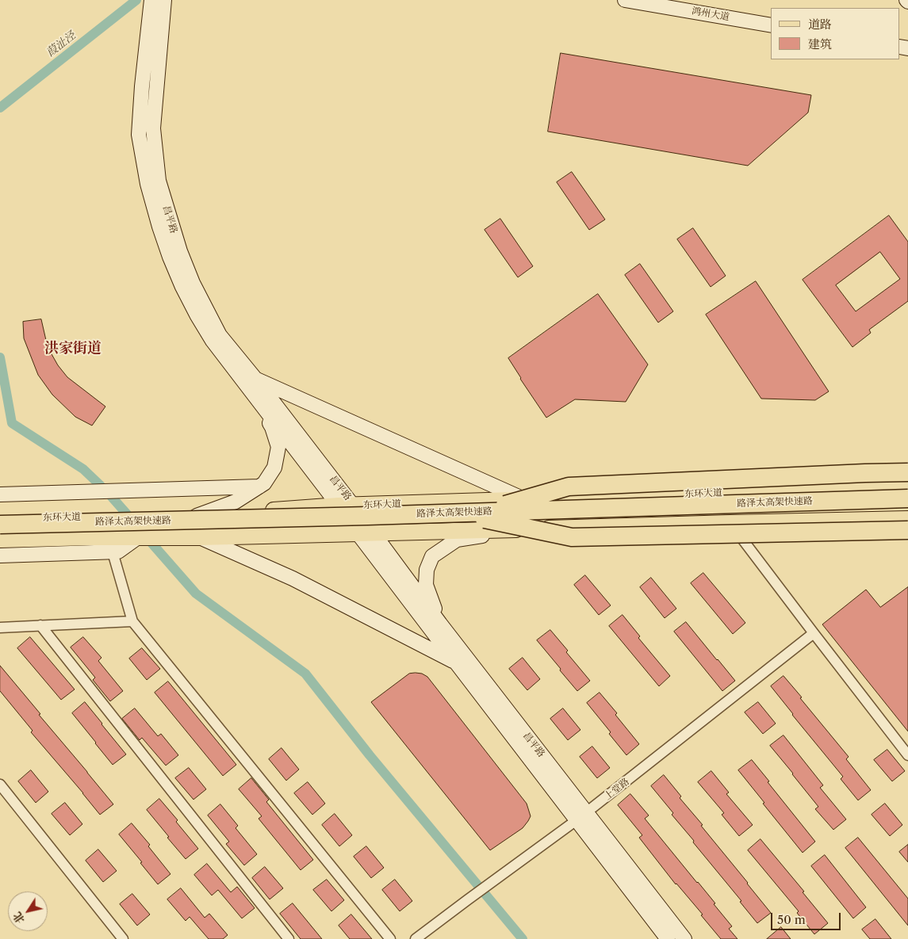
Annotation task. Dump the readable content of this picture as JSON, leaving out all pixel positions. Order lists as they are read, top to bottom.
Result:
{
  "streets": {
    "highway": ["路泽太高架快速路"],
    "main road": ["鸿州大道", "昌平路", "东环大道"],
    "street": ["上堂路"]
  },
  "crossings": [
    ["昌平路", "东环大道"],
    ["昌平路", "上堂路"]
  ],
  "districts": ["洪家街道"],
  "water": ["葭沚泾"],
  "legend": ["道路", "建筑"],
  "scale_bar": "50 m",
  "north": "bottom left"
}
